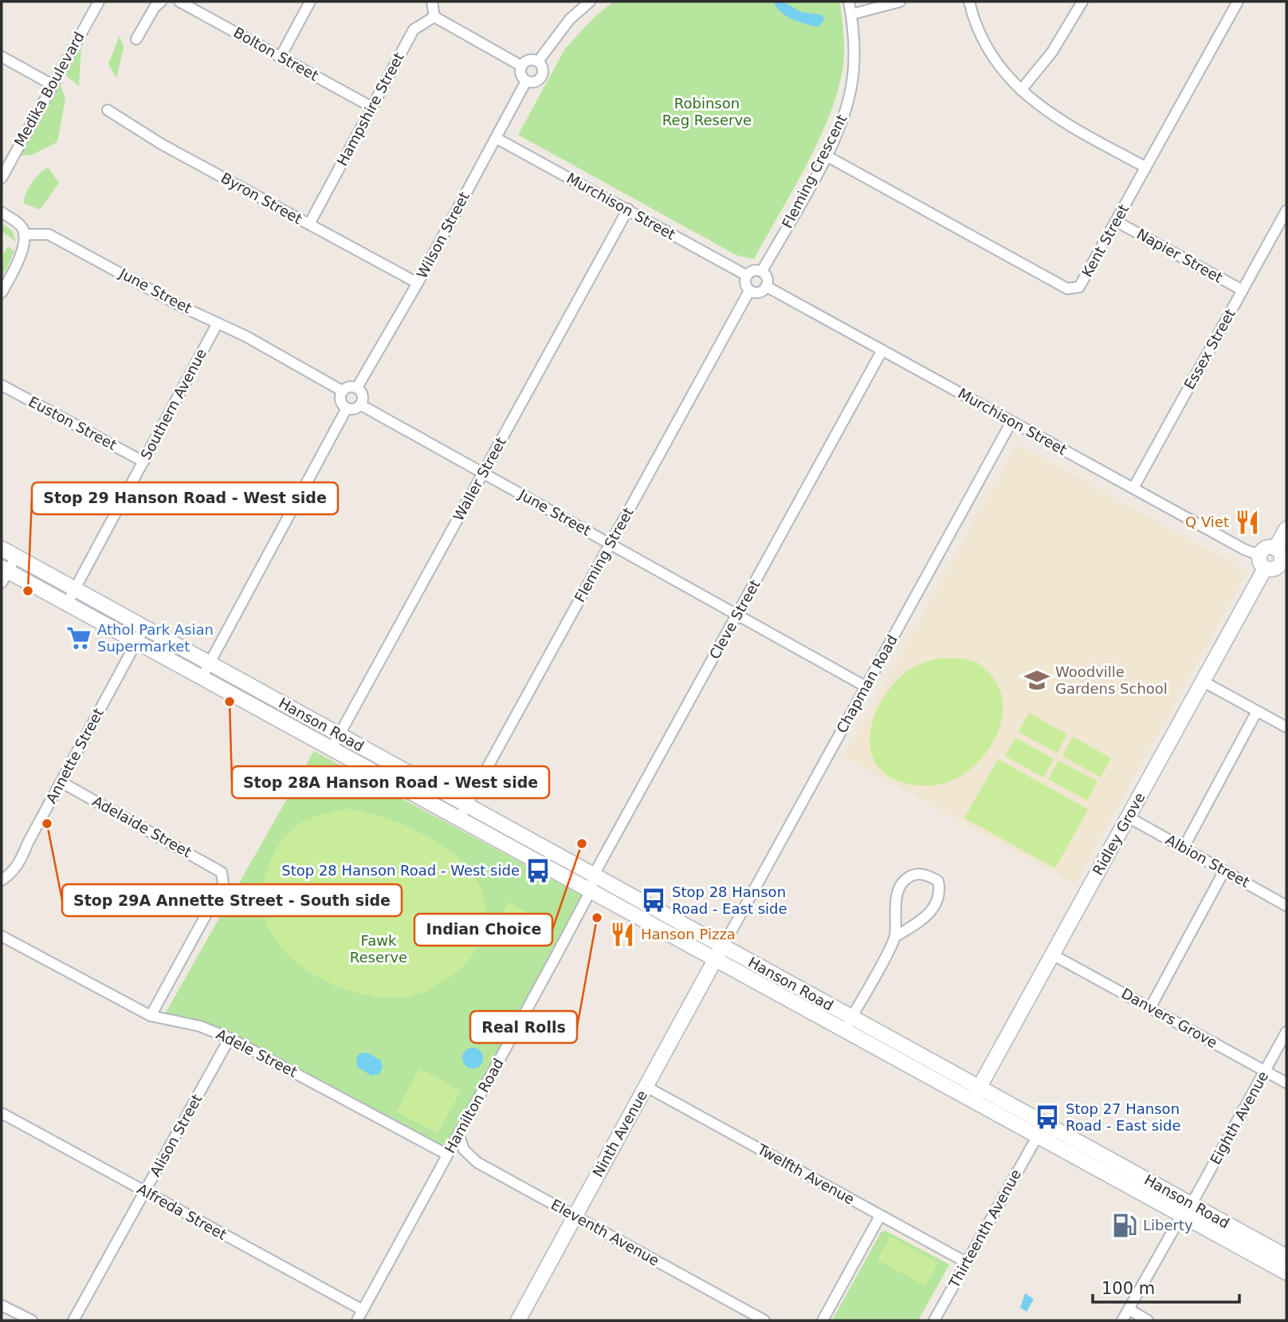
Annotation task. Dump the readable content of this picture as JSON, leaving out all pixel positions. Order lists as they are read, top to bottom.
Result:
{
  "streets": {
    "main road": ["Hanson Road", "Ridley Grove", "Ninth Avenue"],
    "street": [
      "Bolton Street",
      "Medika Boulevard",
      "Hampshire Street",
      "Fleming Crescent",
      "Byron Street",
      "Murchison Street",
      "Wilson Street",
      "Kent Street",
      "Napier Street",
      "June Street",
      "Essex Street",
      "Southern Avenue",
      "Euston Street",
      "Waller Street",
      "Fleming Street",
      "Cleve Street",
      "Chapman Road",
      "Annette Street",
      "Adelaide Street",
      "Albion Street",
      "Danvers Grove",
      "Adele Street",
      "Hamilton Road",
      "Eighth Avenue",
      "Alison Street",
      "Twelfth Avenue",
      "Alfreda Street",
      "Thirteenth Avenue",
      "Eleventh Avenue"
    ]
  },
  "crossings": [
    ["Bolton Street", "Hampshire Street"],
    ["Hampshire Street", "Byron Street"],
    ["Fleming Crescent", "Murchison Street"],
    ["Fleming Crescent", "Kent Street"],
    ["Fleming Crescent", "Fleming Street"],
    ["Byron Street", "Wilson Street"],
    ["Murchison Street", "Wilson Street"],
    ["Murchison Street", "Essex Street"],
    ["Murchison Street", "Waller Street"],
    ["Murchison Street", "Fleming Street"],
    ["Murchison Street", "Cleve Street"],
    ["Murchison Street", "Chapman Road"],
    ["Murchison Street", "Ridley Grove"],
    ["Wilson Street", "June Street"],
    ["Kent Street", "Napier Street"],
    ["Napier Street", "Essex Street"],
    ["June Street", "Southern Avenue"],
    ["June Street", "Waller Street"],
    ["June Street", "Fleming Street"],
    ["June Street", "Cleve Street"],
    ["June Street", "Chapman Road"],
    ["Southern Avenue", "Euston Street"],
    ["Southern Avenue", "Hanson Road"],
    ["Waller Street", "Hanson Road"],
    ["Fleming Street", "Hanson Road"],
    ["Cleve Street", "Hanson Road"],
    ["Cleve Street", "Hamilton Road"],
    ["Chapman Road", "Hanson Road"],
    ["Chapman Road", "Ninth Avenue"],
    ["Hanson Road", "Annette Street"],
    ["Hanson Road", "Ridley Grove"],
    ["Hanson Road", "Hamilton Road"],
    ["Hanson Road", "Eighth Avenue"],
    ["Hanson Road", "Ninth Avenue"],
    ["Hanson Road", "Thirteenth Avenue"],
    ["Annette Street", "Adelaide Street"],
    ["Adelaide Street", "Adele Street"],
    ["Ridley Grove", "Albion Street"],
    ["Ridley Grove", "Danvers Grove"],
    ["Danvers Grove", "Eighth Avenue"],
    ["Adele Street", "Hamilton Road"],
    ["Adele Street", "Alison Street"],
    ["Hamilton Road", "Alfreda Street"],
    ["Hamilton Road", "Eleventh Avenue"],
    ["Ninth Avenue", "Twelfth Avenue"],
    ["Ninth Avenue", "Eleventh Avenue"],
    ["Alison Street", "Alfreda Street"],
    ["Twelfth Avenue", "Thirteenth Avenue"]
  ],
  "parks": ["Robinson Reg Reserve", "Fawk Reserve"],
  "places": {
    "restaurant": ["Q Viet", "Hanson Pizza"],
    "other": [
      "Stop 29 Hanson Road - West side",
      "Stop 28A Hanson Road - West side",
      "Stop 29A Annette Street - South side",
      "Indian Choice",
      "Real Rolls"
    ],
    "supermarket": ["Athol Park Asian Supermarket"],
    "school or university": ["Woodville Gardens School"],
    "bus stop": ["Stop 28 Hanson Road - West side", "Stop 28 Hanson Road - East side", "Stop 27 Hanson Road - East side"],
    "fuel station": ["Liberty"]
  },
  "scale_bar": "100 m"
}
